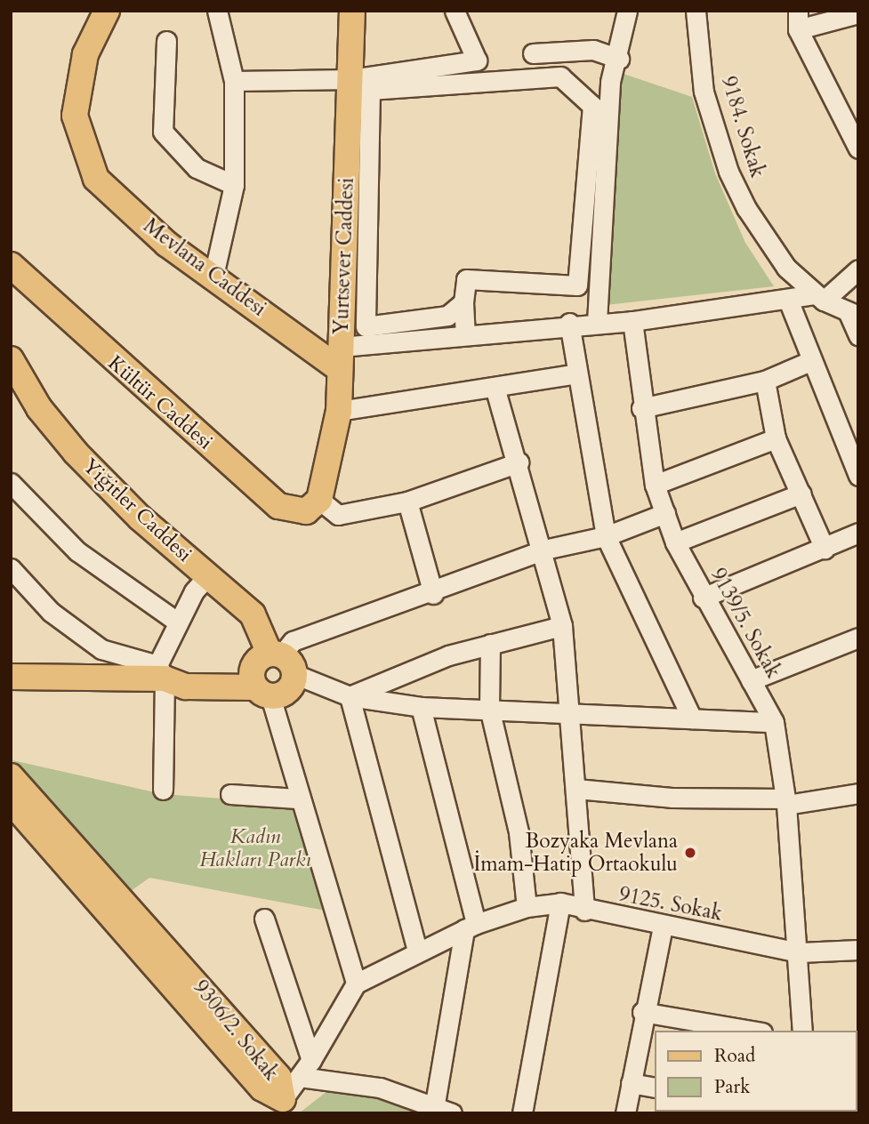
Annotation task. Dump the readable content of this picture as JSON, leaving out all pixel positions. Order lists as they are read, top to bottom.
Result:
{
  "streets": {
    "main road": [
      "Yurtsever Caddesi",
      "Mevlana Caddesi",
      "Kültür Caddesi",
      "Yiğitler Caddesi",
      "9306/2. Sokak"
    ],
    "street": ["9184. Sokak", "9139/5. Sokak", "9125. Sokak"]
  },
  "crossings": [
    ["Yurtsever Caddesi", "Mevlana Caddesi"],
    ["Yurtsever Caddesi", "Kültür Caddesi"],
    ["9139/5. Sokak", "9125. Sokak"]
  ],
  "parks": ["Kadın Hakları Parkı"],
  "places": ["Bozyaka Mevlana İmam-Hatip Ortaokulu"],
  "legend": ["Road", "Park"]
}
